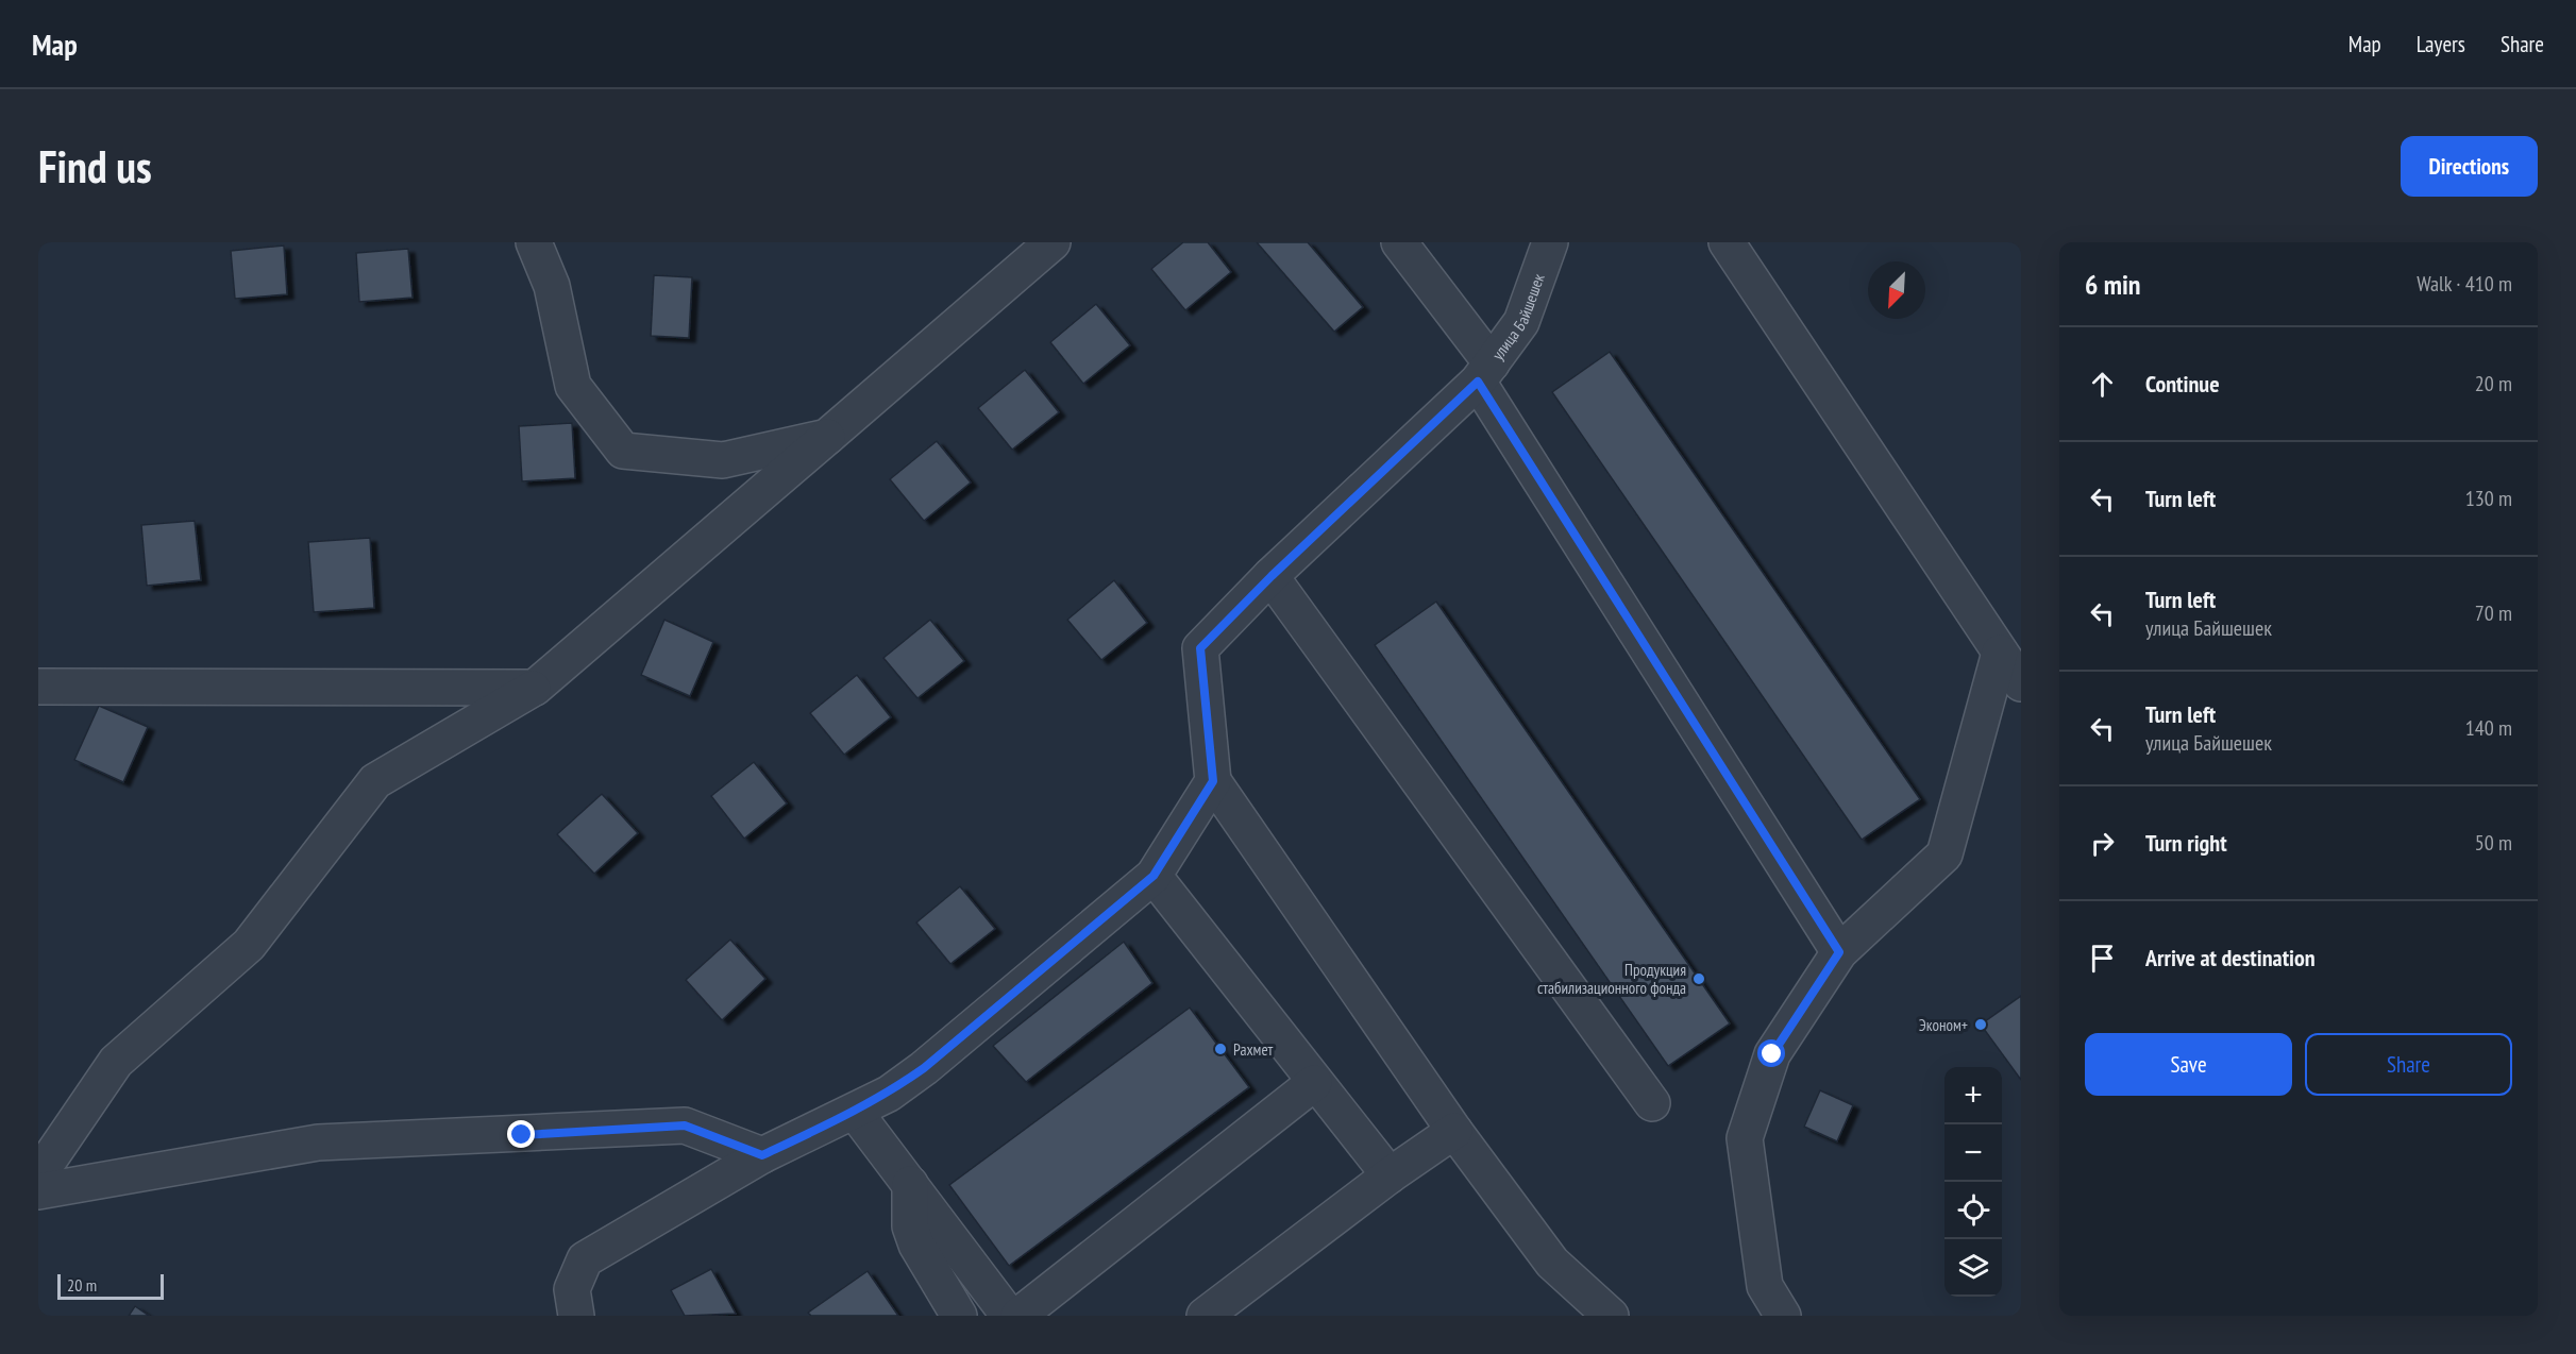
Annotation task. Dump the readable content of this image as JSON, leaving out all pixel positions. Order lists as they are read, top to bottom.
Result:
{
  "streets": {
    "street": ["улица Байшешек"]
  },
  "places": ["Продукция стабилизационного фонда", "Эконом+", "Рахмет"],
  "scale_bar": "20 m",
  "north": "bottom left",
  "page": {
    "header": "Map",
    "nav": ["Map", "Layers", "Share"],
    "buttons": [
      "Directions",
      ["Save", "Share"]
    ],
    "title": "Find us",
    "heading": ["6 min", "Walk · 410 m"],
    "list": [
      ["Continue", "20 m"],
      ["Turn left", "130 m"],
      ["Turn left", "улица Байшешек", "70 m"],
      ["Turn left", "улица Байшешек", "140 m"],
      ["Turn right", "50 m"],
      "Arrive at destination"
    ],
    "map_buttons": ["+", "−"],
    "scale": "20 m"
  }
}
